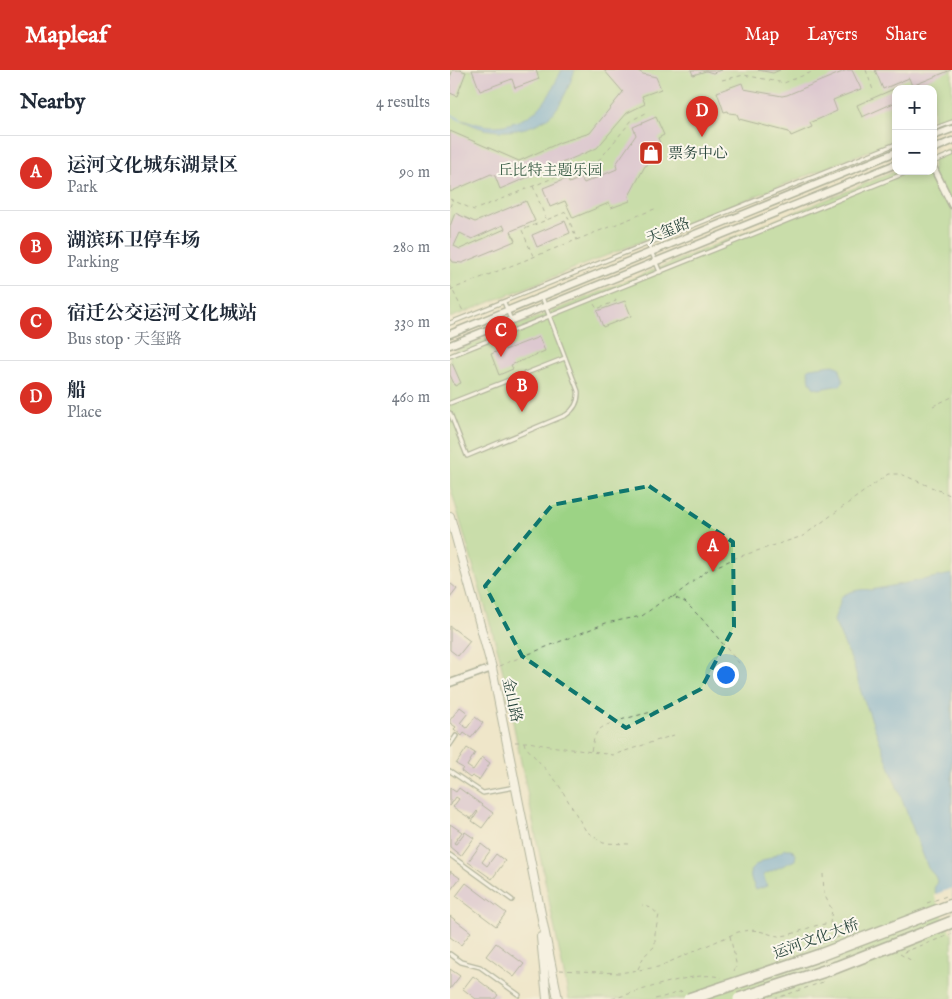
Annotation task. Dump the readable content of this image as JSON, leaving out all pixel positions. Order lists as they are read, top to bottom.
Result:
{
  "streets": {
    "highway": ["运河文化大桥"],
    "street": ["天玺路", "金山路"]
  },
  "parks": ["丘比特主题乐园"],
  "places": {
    "shop": ["票务中心"]
  },
  "page": {
    "header": "Mapleaf",
    "nav": ["Map", "Layers", "Share"],
    "heading": ["Nearby", "4 results"],
    "map_buttons": ["+", "−"],
    "pins": [
      "D",
      "C",
      "B",
      "A"
    ],
    "list": [
      {
        "mark": "A",
        "name": "运河文化城东湖景区",
        "note": "Park",
        "value": "90 m"
      },
      {
        "mark": "B",
        "name": "湖滨环卫停车场",
        "note": "Parking",
        "value": "280 m"
      },
      {
        "mark": "C",
        "name": "宿迁公交运河文化城站",
        "note": "Bus stop · 天玺路",
        "value": "330 m"
      },
      {
        "mark": "D",
        "name": "船",
        "note": "Place",
        "value": "460 m"
      }
    ]
  }
}
